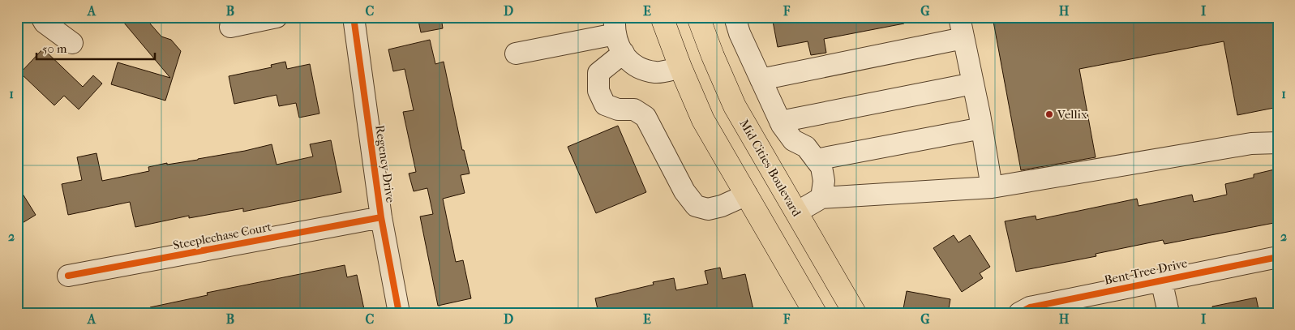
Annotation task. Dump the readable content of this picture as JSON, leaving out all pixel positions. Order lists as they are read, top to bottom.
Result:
{
  "streets": {
    "main road": ["Mid Cities Boulevard"],
    "street": ["Regency Drive", "Steeplechase Court", "Bent Tree Drive"]
  },
  "crossings": [
    ["Regency Drive", "Steeplechase Court"]
  ],
  "places": ["Vellix"],
  "scale_bar": "50 m",
  "grid": {
    "columns": [
      "A",
      "B",
      "C",
      "D",
      "E",
      "F",
      "G",
      "H",
      "I"
    ],
    "rows": ["1", "2"]
  }
}
